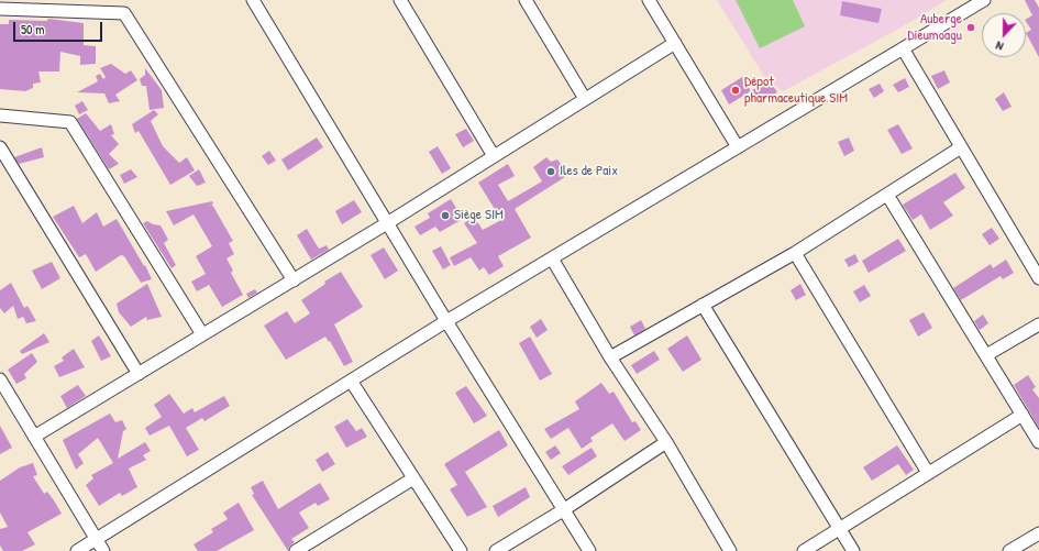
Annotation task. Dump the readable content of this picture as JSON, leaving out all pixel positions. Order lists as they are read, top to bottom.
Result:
{
  "places": [
    "Auberge Dieumoagu",
    "Dépot pharmaceutique SIM",
    "Iles de Paix",
    "Siège SIM"
  ],
  "scale_bar": "50 m",
  "north": "bottom"
}
